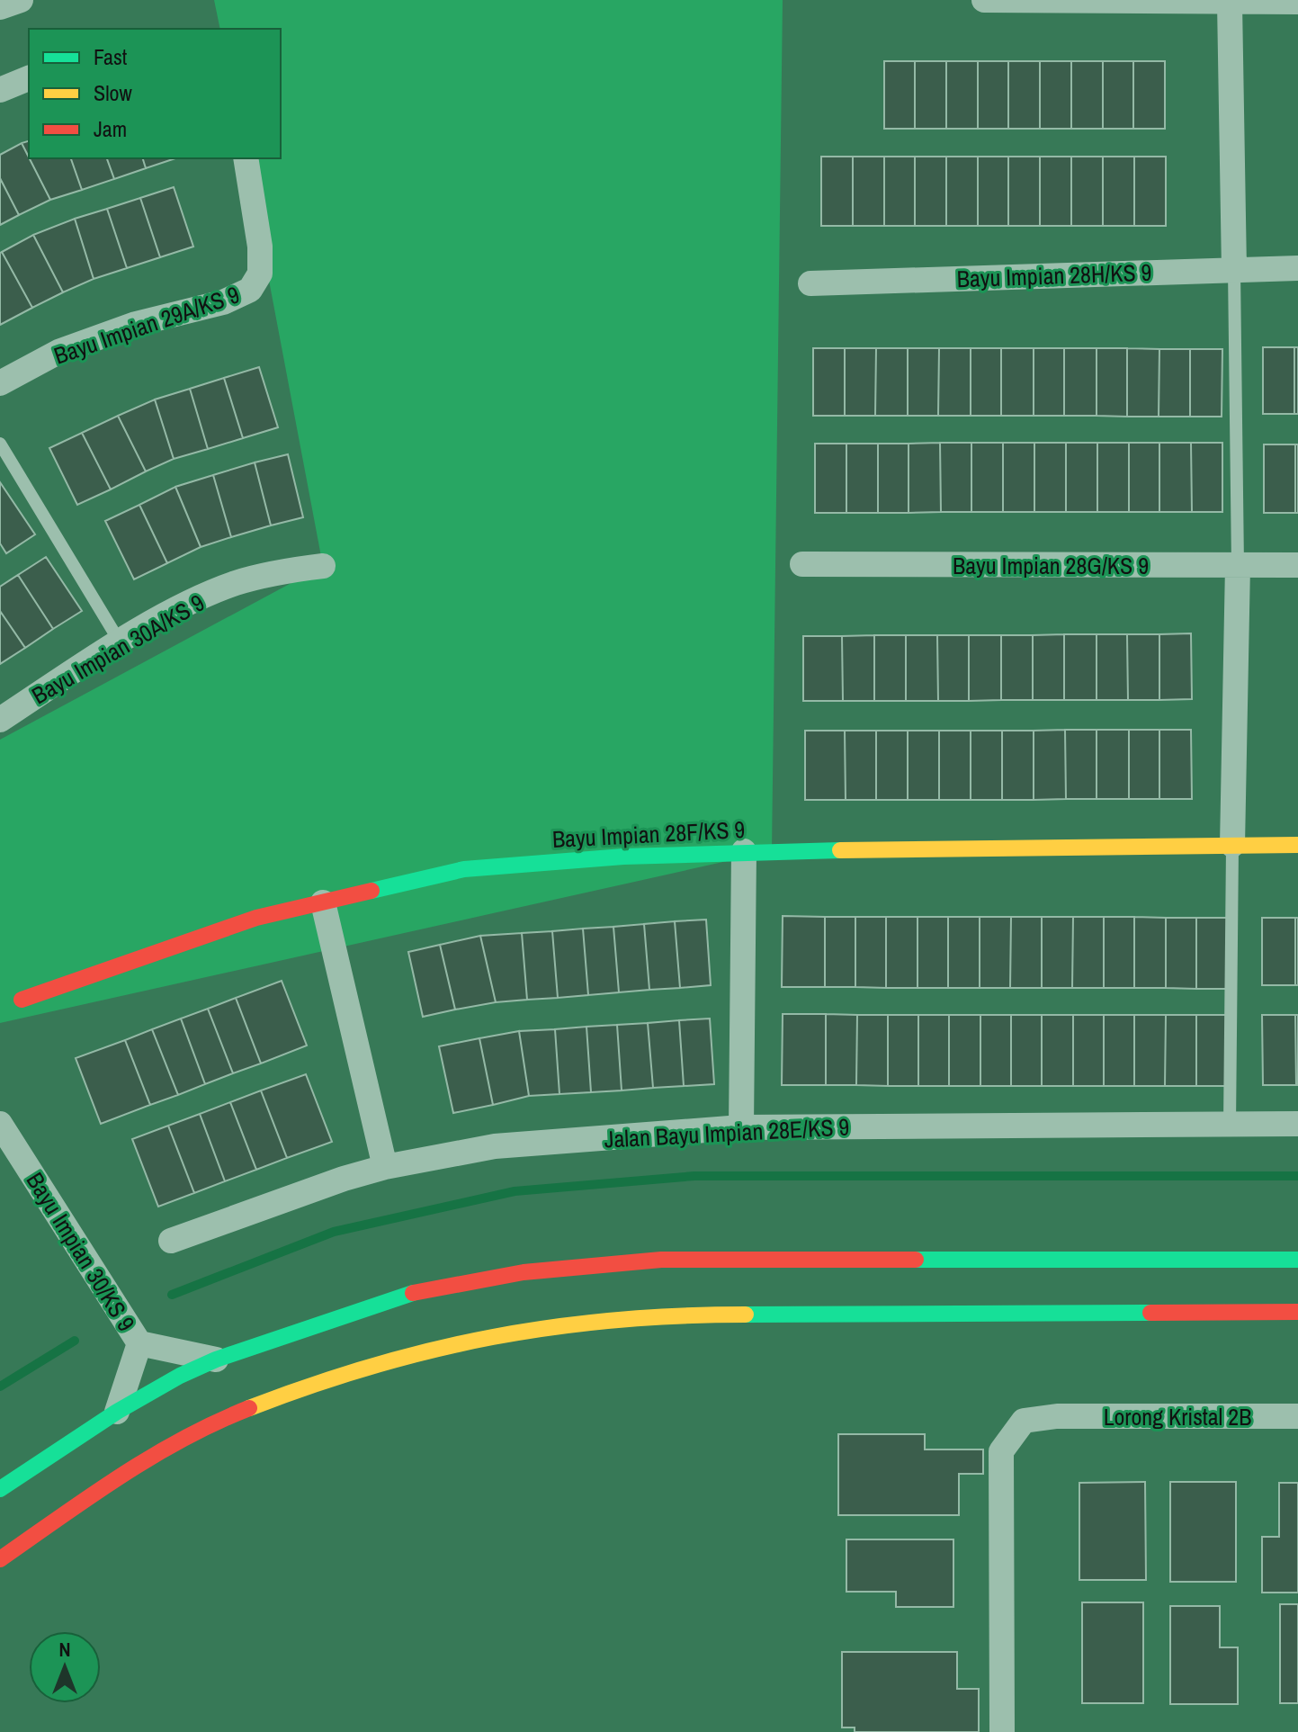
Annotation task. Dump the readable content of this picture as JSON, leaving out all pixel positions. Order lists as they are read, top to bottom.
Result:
{
  "streets": {
    "street": [
      "Bayu Impian 28H/KS 9",
      "Bayu Impian 29A/KS 9",
      "Bayu Impian 28G/KS 9",
      "Bayu Impian 30A/KS 9",
      "Bayu Impian 28F/KS 9",
      "Jalan Bayu Impian 28E/KS 9",
      "Bayu Impian 30/KS 9",
      "Lorong Kristal 2B"
    ]
  },
  "legend": ["Fast", "Slow", "Jam"],
  "north": "top"
}
